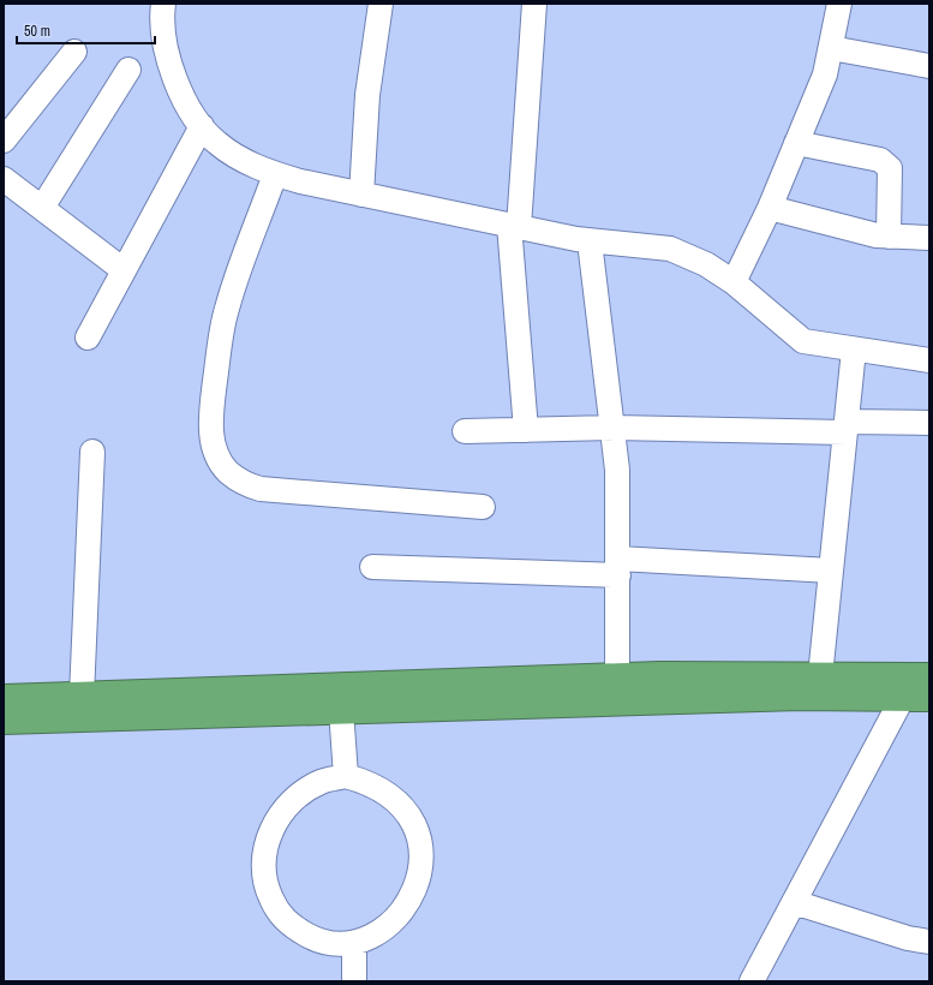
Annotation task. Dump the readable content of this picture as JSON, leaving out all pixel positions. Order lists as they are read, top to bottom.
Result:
{
  "scale_bar": "50 m"
}
